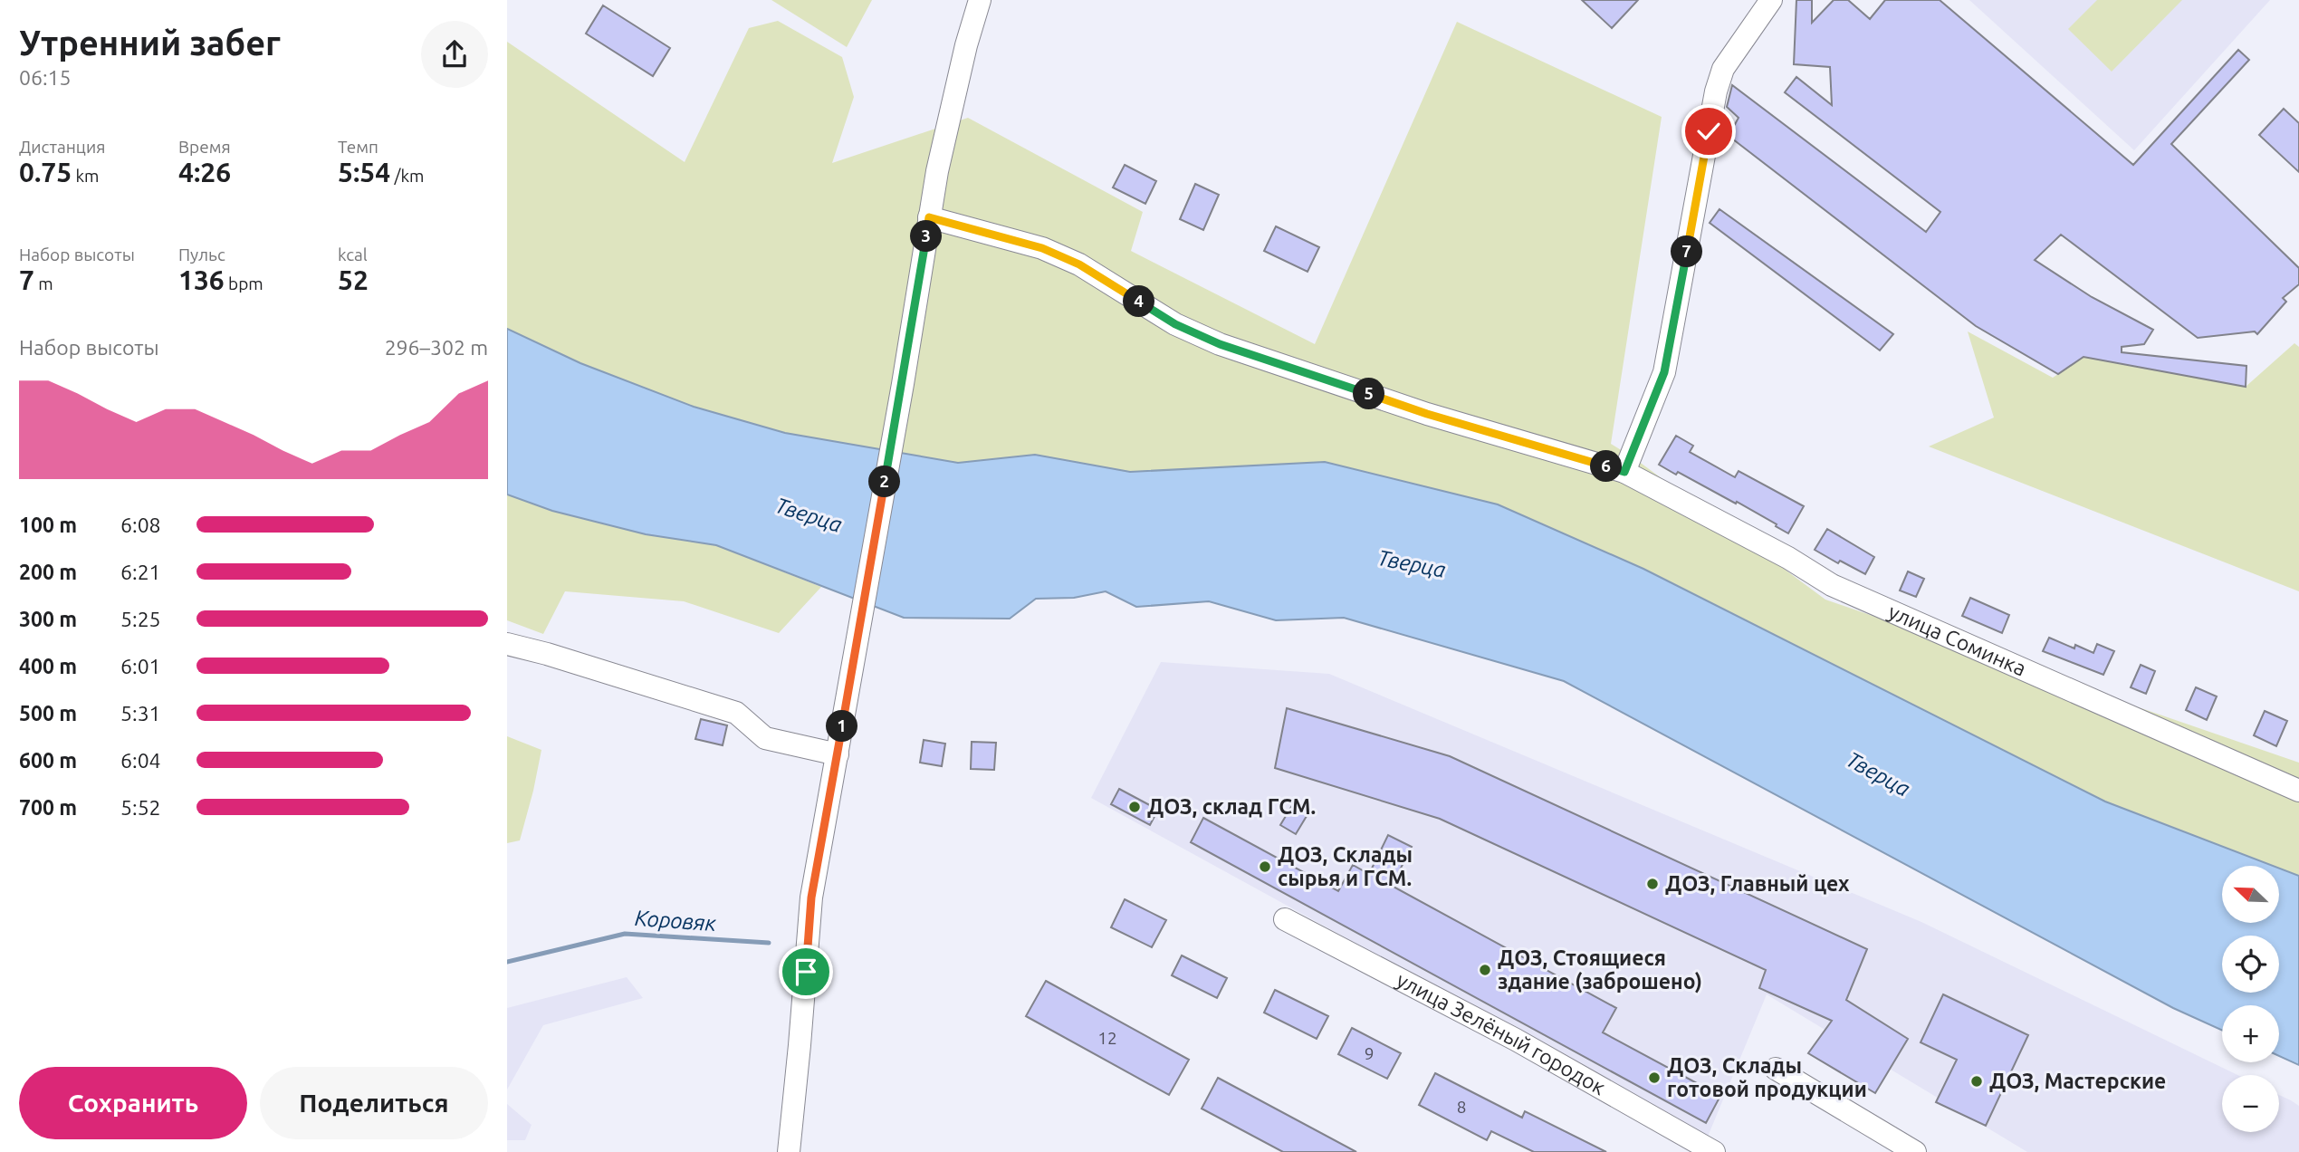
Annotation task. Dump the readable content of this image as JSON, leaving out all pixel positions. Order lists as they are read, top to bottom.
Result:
{
  "streets": {
    "street": ["улица Соминка", "улица Зелёный городок"]
  },
  "water": ["Тверца", "Коровяк"],
  "places": [
    "ДОЗ, склад ГСМ.",
    "ДОЗ, Склады сырья и ГСМ.",
    "ДОЗ, Главный цех",
    "ДОЗ, Стоящиеся здание (заброшено)",
    "ДОЗ, Склады готовой продукции",
    "ДОЗ, Мастерские"
  ],
  "house_numbers": ["12", "9", "8"],
  "north": "top left",
  "page": {
    "heading": ["Утренний забег", "06:15"],
    "stats": [
      ["Дистанция", "0.75 km"],
      ["Время", "4:26"],
      ["Темп", "5:54 /km"],
      ["Набор высоты", "7 m"],
      ["Пульс", "136 bpm"],
      ["kcal", "52"]
    ],
    "pins": [
      "3",
      "7",
      "4",
      "5",
      "6",
      "2",
      "1"
    ],
    "chart": ["Набор высоты", "296–302 m"],
    "list": [
      {
        "name": "100 m",
        "note": "6:08"
      },
      {
        "name": "200 m",
        "note": "6:21"
      },
      {
        "name": "300 m",
        "note": "5:25"
      },
      {
        "name": "400 m",
        "note": "6:01"
      },
      {
        "name": "500 m",
        "note": "5:31"
      },
      {
        "name": "600 m",
        "note": "6:04"
      },
      {
        "name": "700 m",
        "note": "5:52"
      }
    ],
    "map_buttons": ["+", "−"],
    "buttons": ["Сохранить", "Поделиться"]
  }
}
